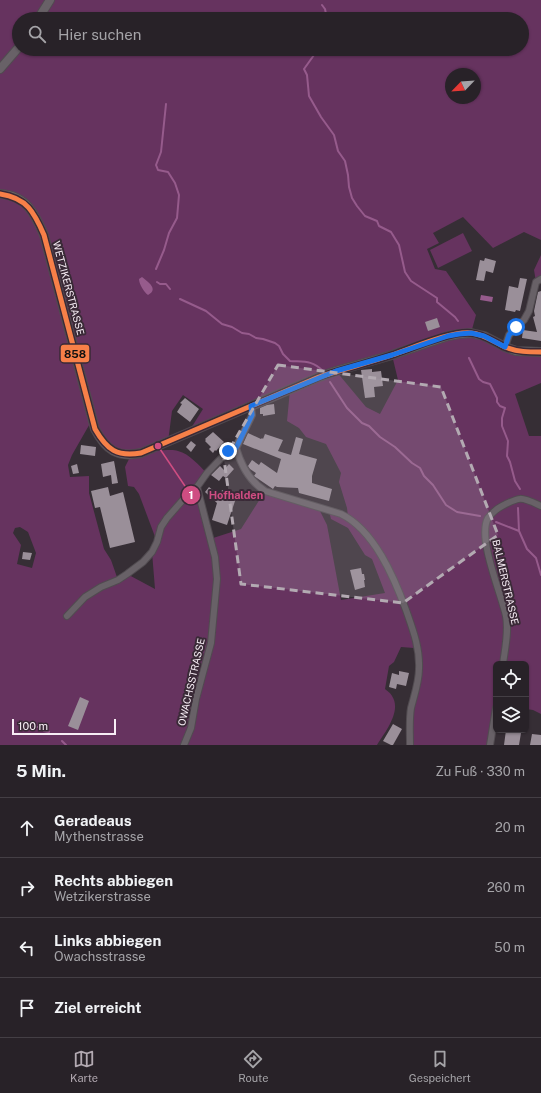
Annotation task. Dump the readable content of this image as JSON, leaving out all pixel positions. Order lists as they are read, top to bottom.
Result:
{
  "streets": {
    "street": ["WETZIKERSTRASSE", "BALMERSTRASSE", "OWACHSSTRASSE"]
  },
  "places": ["Hofhalden"],
  "lines": ["transit line 858"],
  "scale_bar": "100 m",
  "north": "bottom left",
  "page": {
    "search": "Hier suchen",
    "scale": "100 m",
    "heading": ["5 Min.", "Zu Fuß · 330 m"],
    "list": [
      ["Geradeaus", "Mythenstrasse", "20 m"],
      ["Rechts abbiegen", "Wetzikerstrasse", "260 m"],
      ["Links abbiegen", "Owachsstrasse", "50 m"],
      "Ziel erreicht"
    ],
    "nav": ["Karte", "Route", "Gespeichert"]
  }
}
